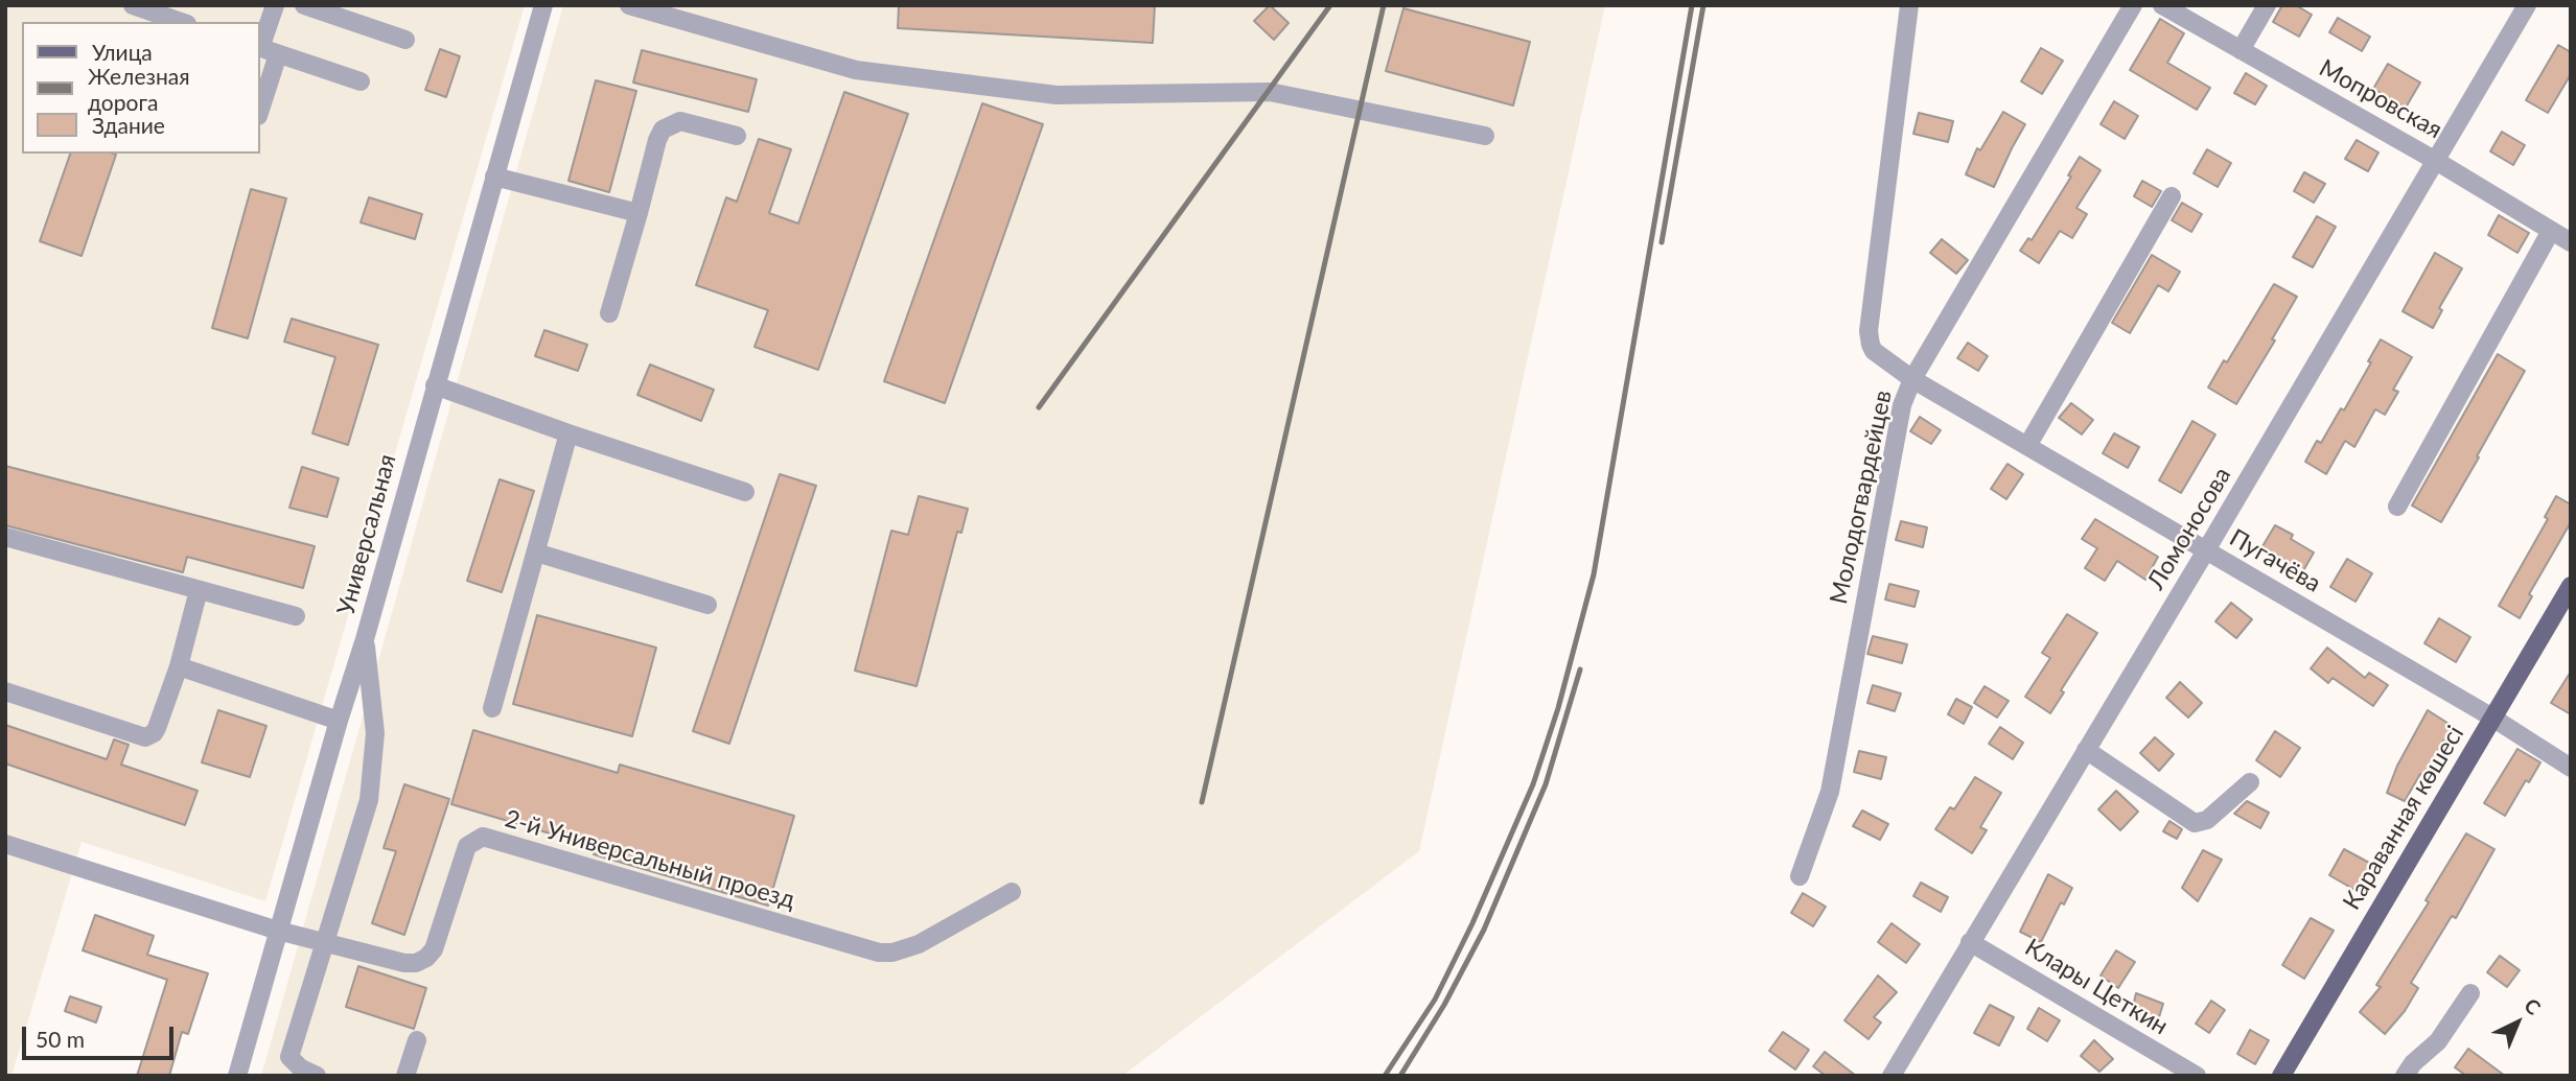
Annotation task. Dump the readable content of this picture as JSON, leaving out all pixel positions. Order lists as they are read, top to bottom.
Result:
{
  "streets": {
    "main road": ["Караванная көшесі"],
    "street": [
      "Мопровская",
      "Молодогвардейцев",
      "Ломоносова",
      "Универсальная",
      "Пугачёва",
      "2-й Универсальный проезд",
      "Клары Цеткин"
    ]
  },
  "crossings": [
    ["Мопровская", "Ломоносова"],
    ["Молодогвардейцев", "Пугачёва"],
    ["Ломоносова", "Пугачёва"],
    ["Ломоносова", "Клары Цеткин"],
    ["Универсальная", "2-й Универсальный проезд"],
    ["Пугачёва", "Караванная көшесі"]
  ],
  "legend": ["Улица", "Железная дорога", "Здание"],
  "scale_bar": "50 m",
  "north": "top right"
}
